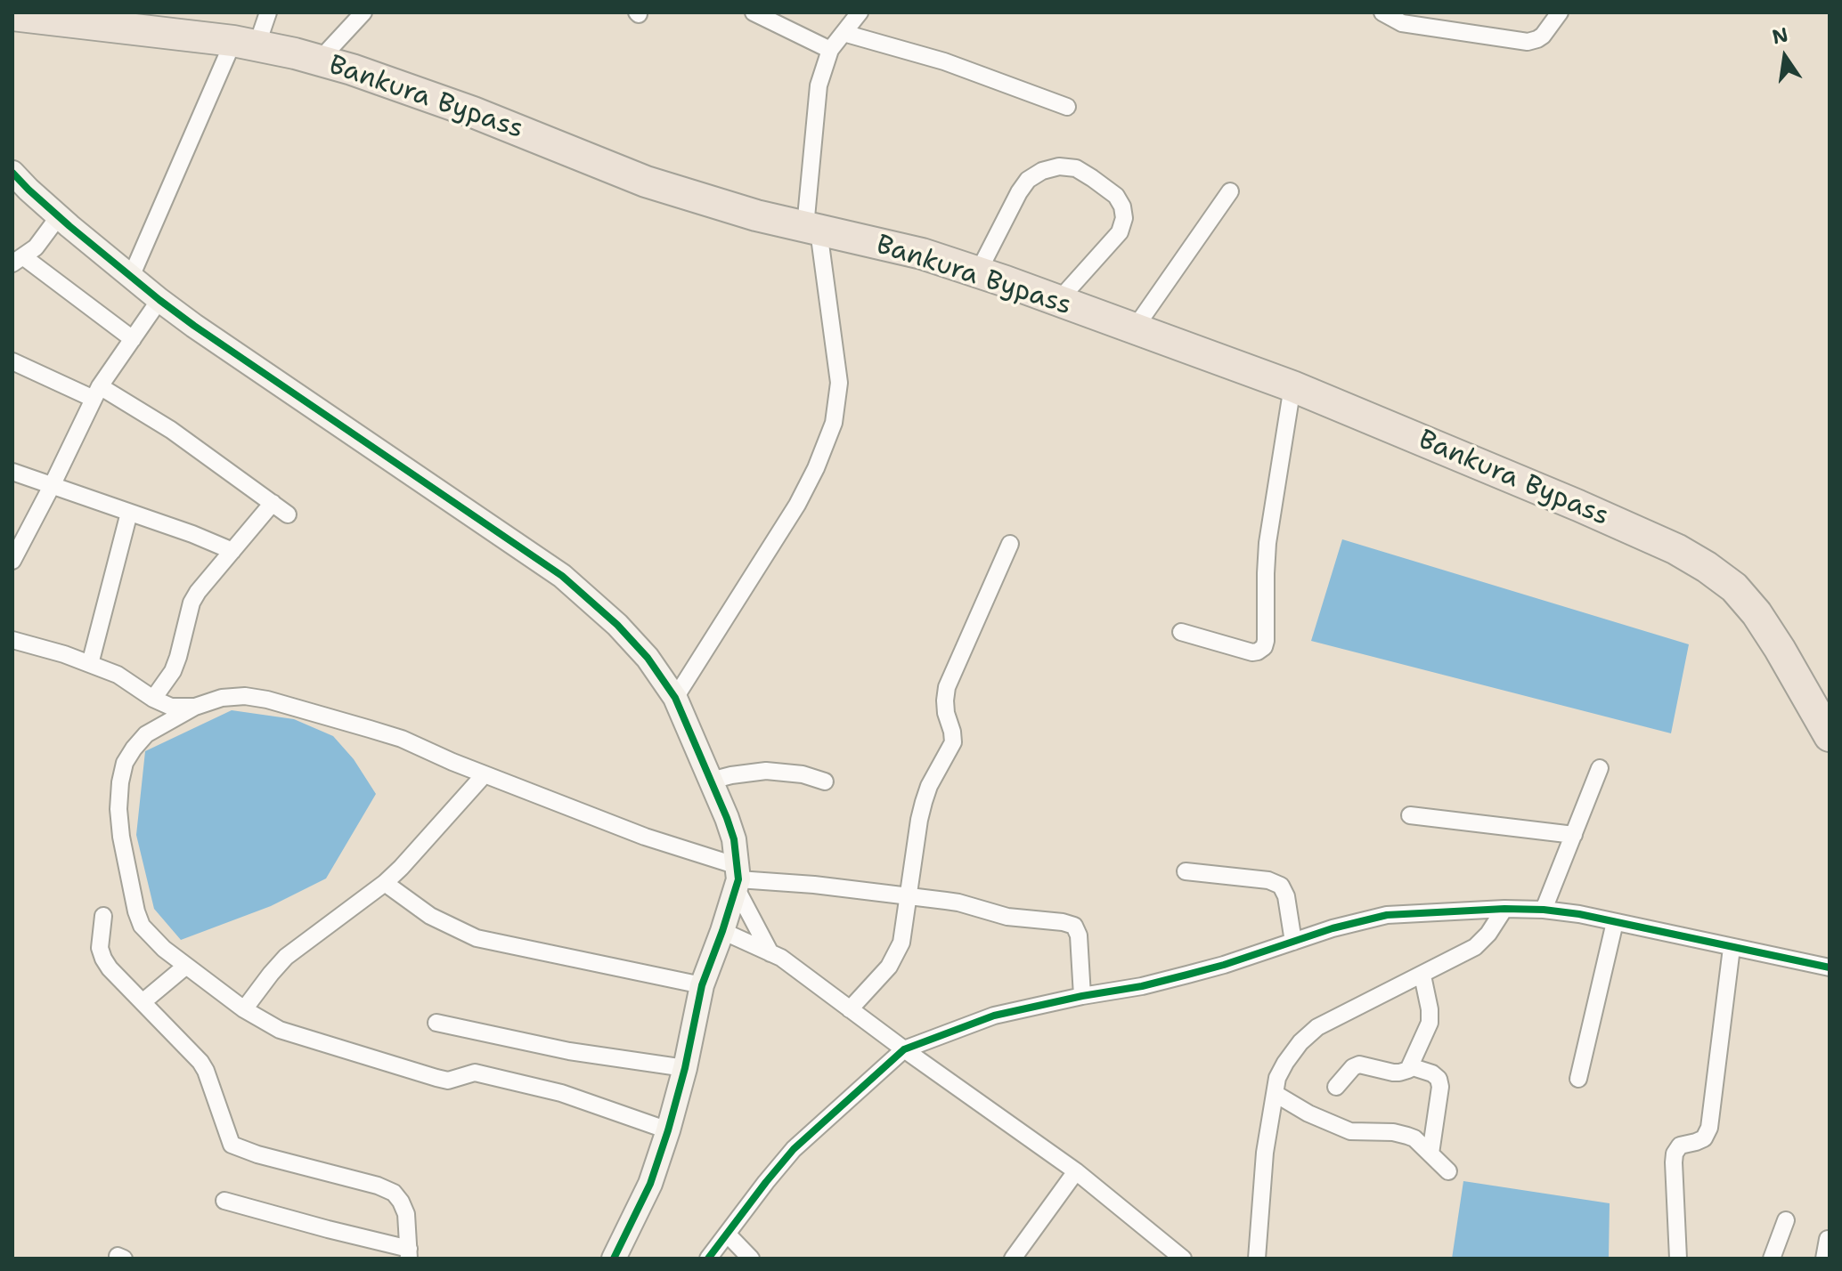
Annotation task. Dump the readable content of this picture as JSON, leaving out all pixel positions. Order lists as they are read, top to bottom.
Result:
{
  "streets": {
    "highway": ["Bankura Bypass"]
  },
  "north": "top"
}
